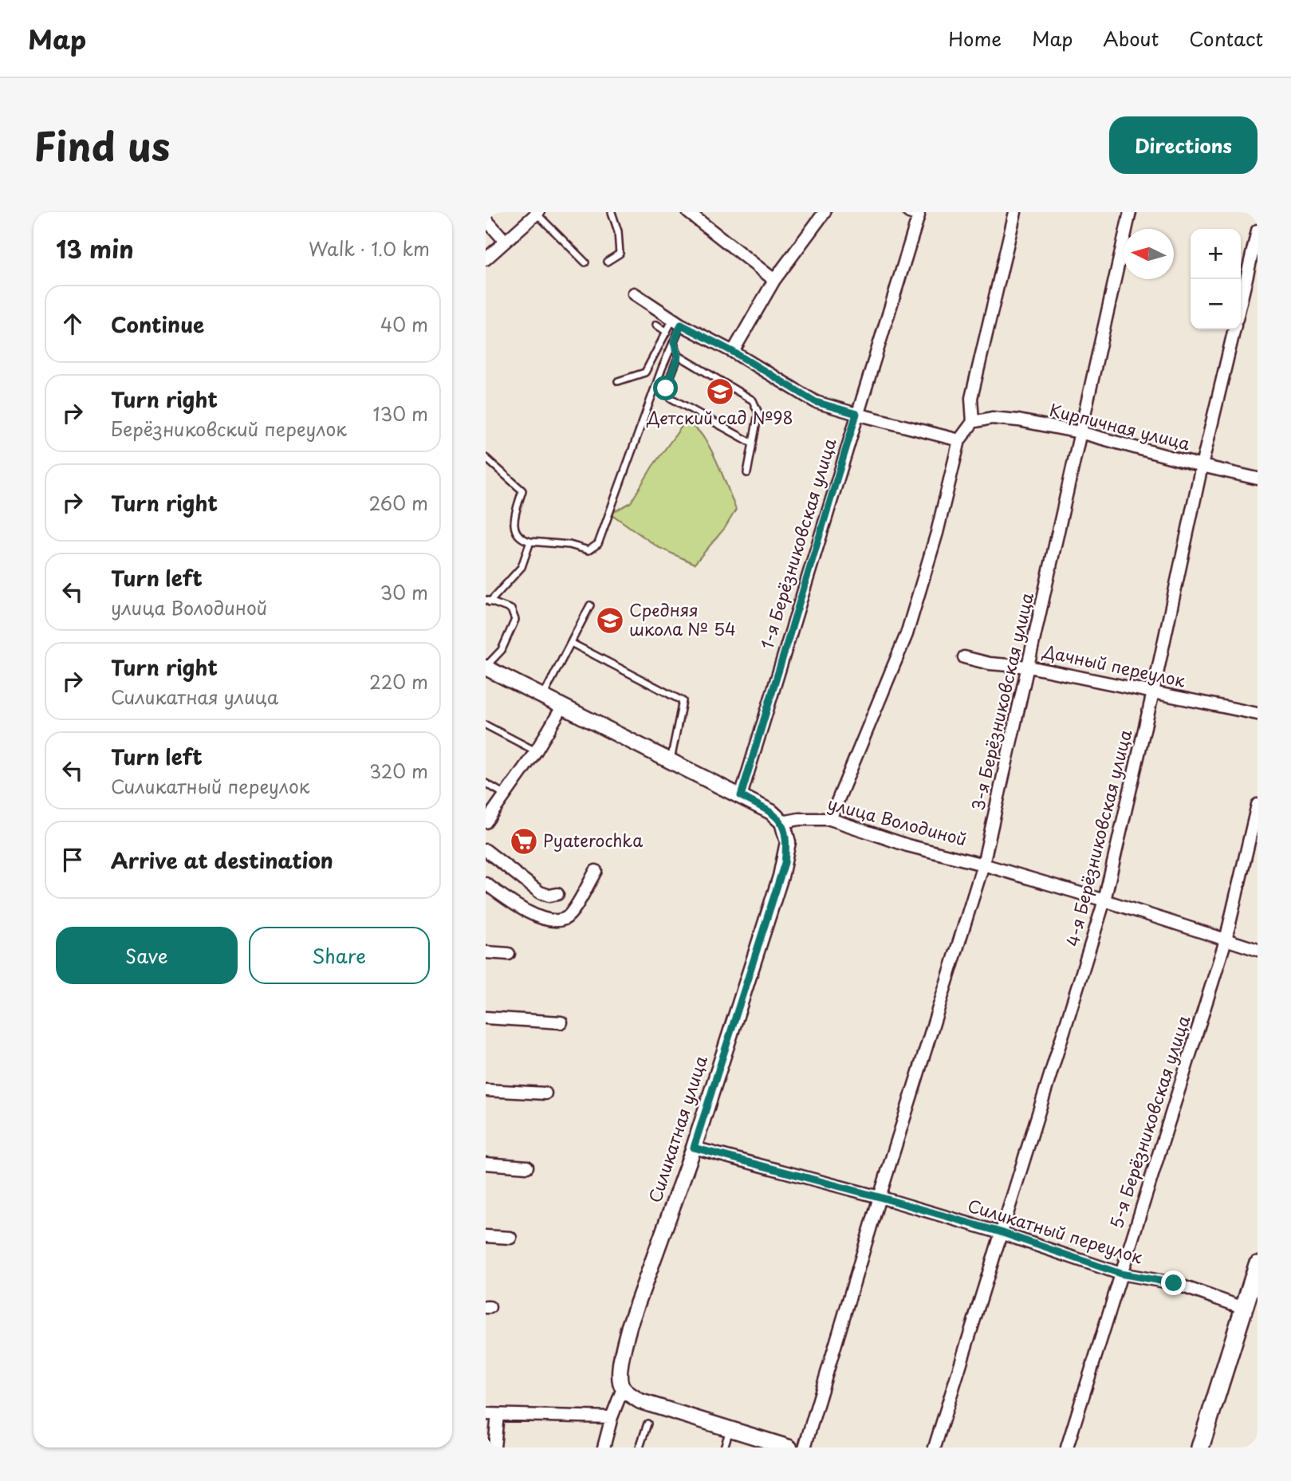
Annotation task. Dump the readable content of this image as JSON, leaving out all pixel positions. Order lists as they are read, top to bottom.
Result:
{
  "streets": {
    "street": [
      "Кирпичная улица",
      "1-я Берёзниковская улица",
      "Дачный переулок",
      "3-я Берёзниковская улица",
      "улица Володиной",
      "4-я Берёзниковская улица",
      "5-я Берёзниковская улица",
      "Силикатная улица",
      "Силикатный переулок"
    ]
  },
  "crossings": [
    ["Кирпичная улица", "3-я Берёзниковская улица"],
    ["Кирпичная улица", "4-я Берёзниковская улица"],
    ["Дачный переулок", "3-я Берёзниковская улица"],
    ["Дачный переулок", "4-я Берёзниковская улица"],
    ["3-я Берёзниковская улица", "улица Володиной"],
    ["3-я Берёзниковская улица", "Силикатный переулок"],
    ["улица Володиной", "4-я Берёзниковская улица"],
    ["улица Володиной", "5-я Берёзниковская улица"],
    ["улица Володиной", "Силикатная улица"],
    ["4-я Берёзниковская улица", "Силикатный переулок"],
    ["5-я Берёзниковская улица", "Силикатный переулок"],
    ["Силикатная улица", "Силикатный переулок"]
  ],
  "places": {
    "school or university": ["Детский сад №98", "Средняя школа № 54"],
    "supermarket": ["Pyaterochka"]
  },
  "north": "left",
  "page": {
    "header": "Map",
    "nav": [
      "Home",
      "Map",
      "About",
      "Contact"
    ],
    "title": "Find us",
    "buttons": [
      "Directions",
      ["Save", "Share"]
    ],
    "heading": ["13 min", "Walk · 1.0 km"],
    "map_buttons": ["+", "−"],
    "list": [
      ["Continue", "40 m"],
      ["Turn right", "Берёзниковский переулок", "130 m"],
      ["Turn right", "260 m"],
      ["Turn left", "улица Володиной", "30 m"],
      ["Turn right", "Силикатная улица", "220 m"],
      ["Turn left", "Силикатный переулок", "320 m"],
      "Arrive at destination"
    ]
  }
}
